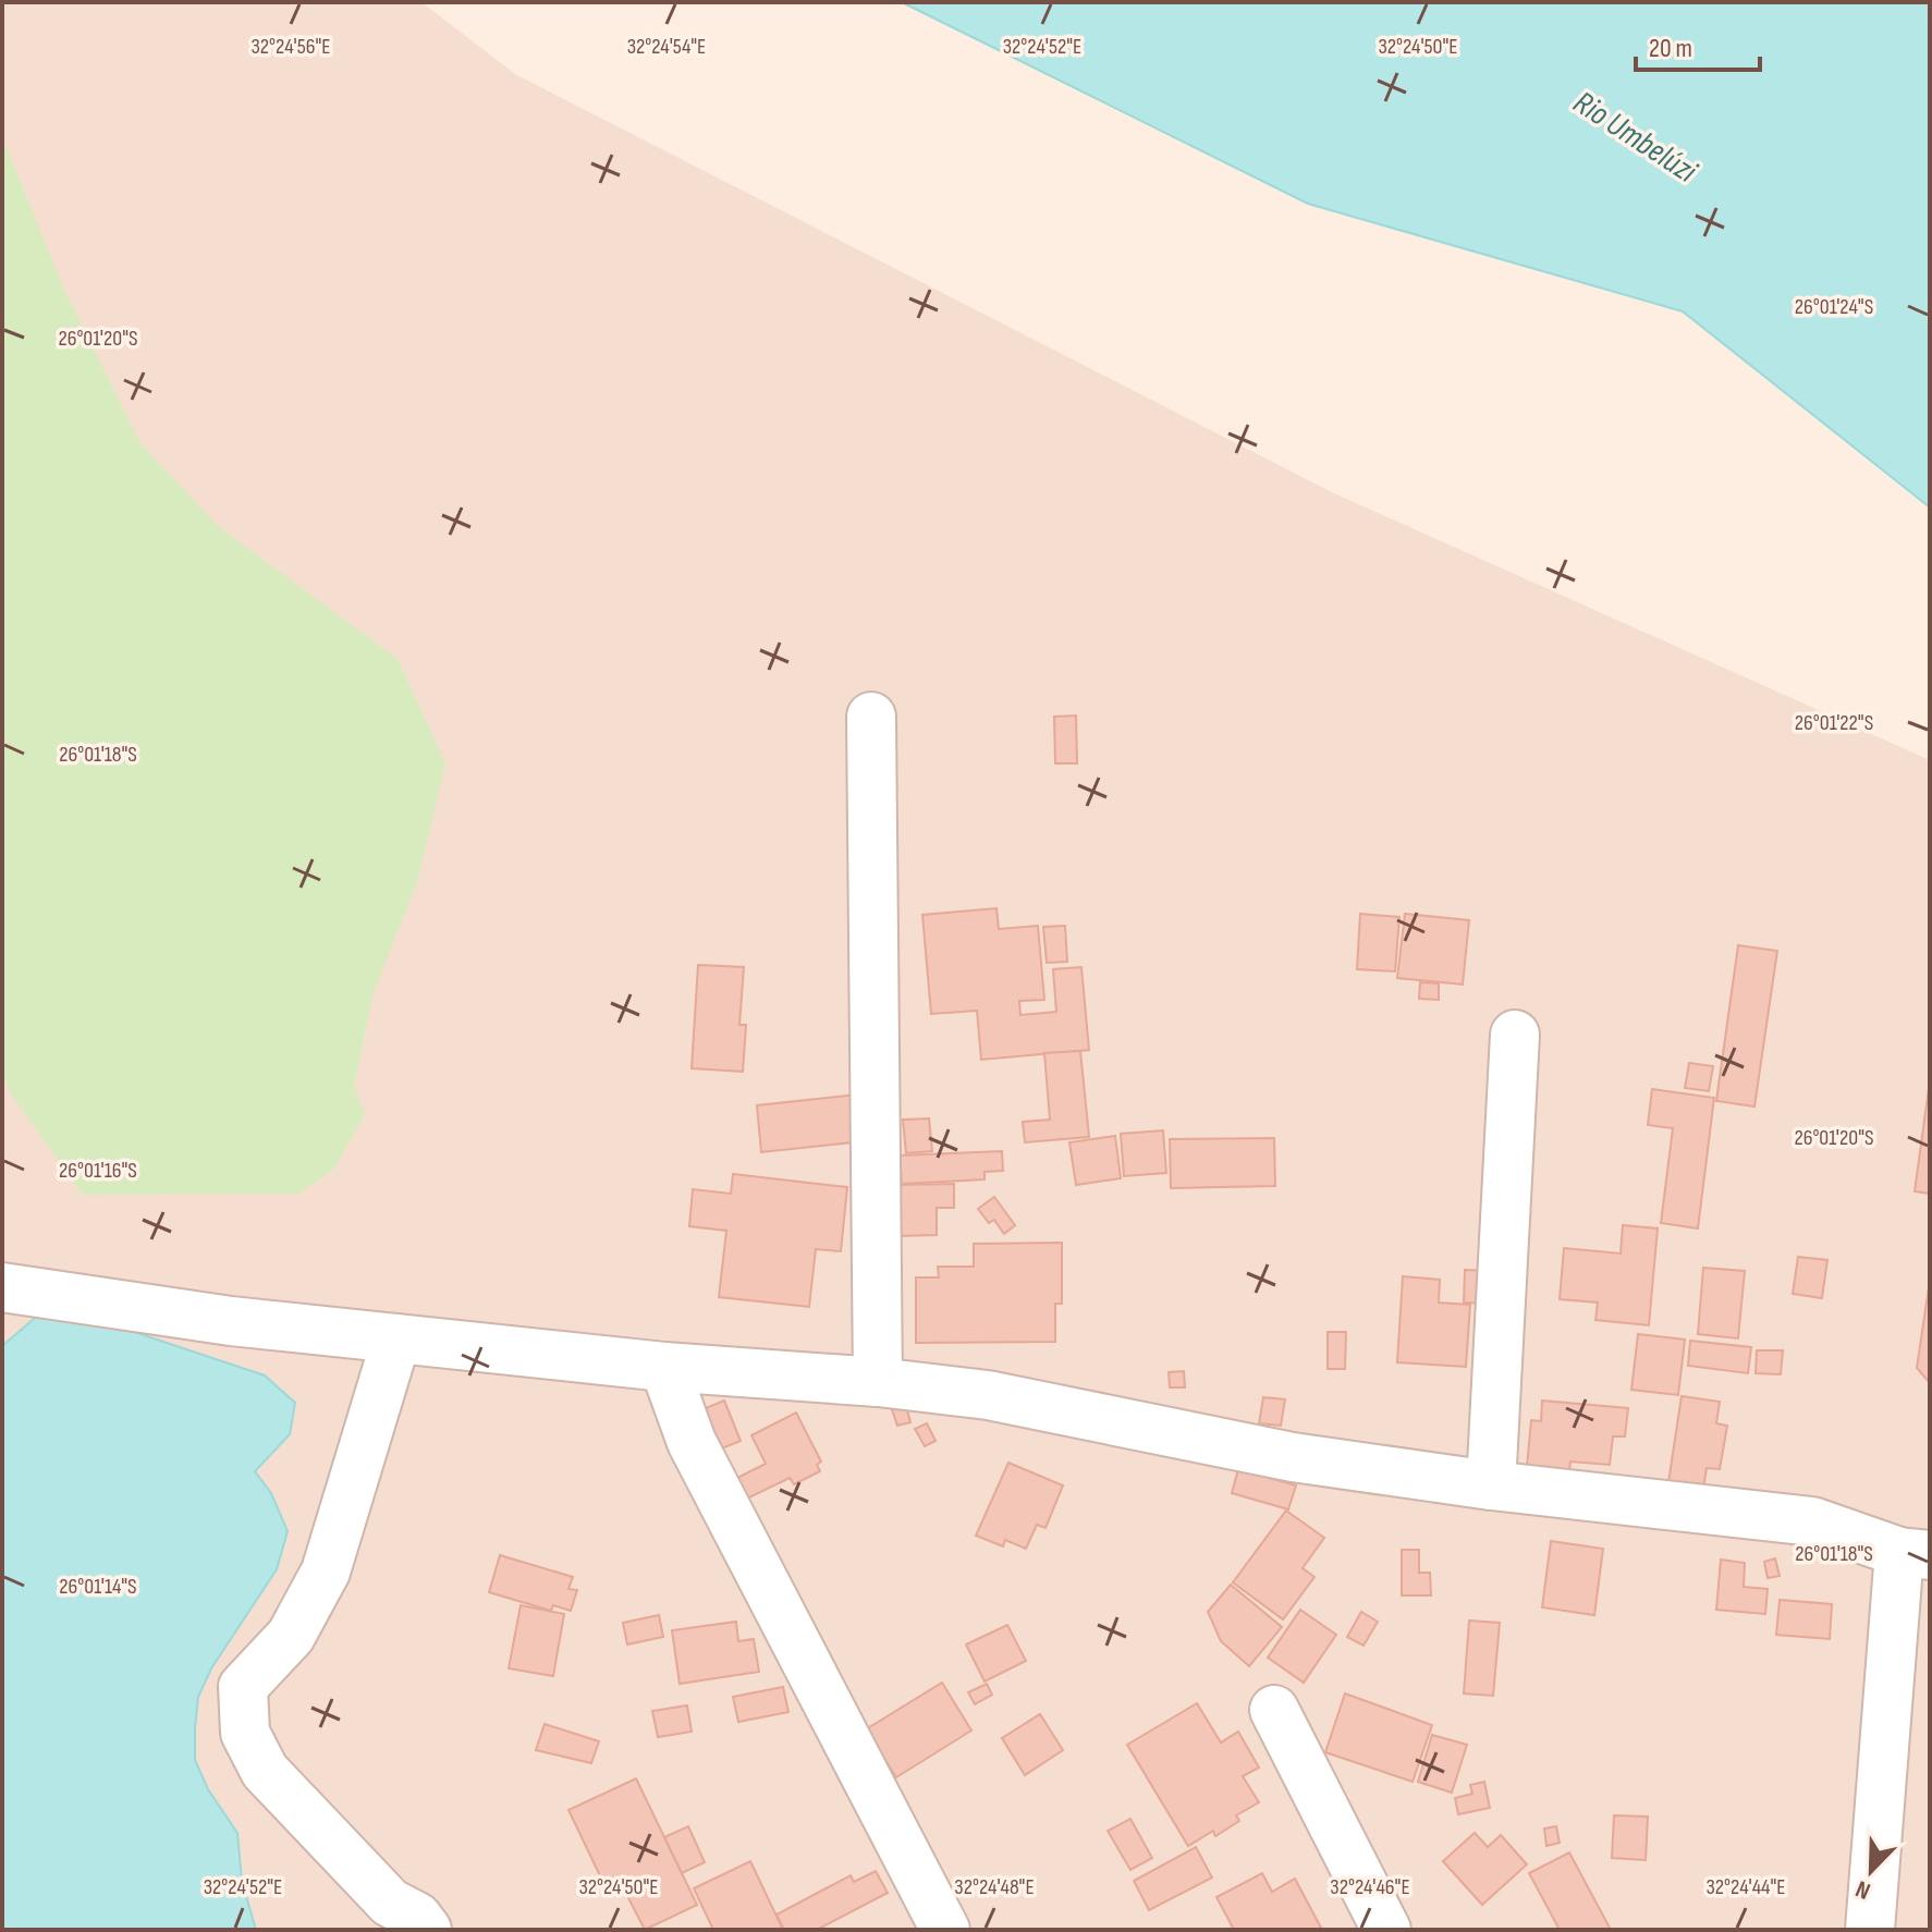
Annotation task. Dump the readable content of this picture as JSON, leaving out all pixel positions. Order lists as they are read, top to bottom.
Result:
{
  "water": ["Rio Umbelúzi"],
  "scale_bar": "20 m",
  "north": "bottom left",
  "coordinates": [
    "32°24'56\"E",
    "32°24'54\"E",
    "32°24'52\"E",
    "32°24'50\"E",
    "26°01'24\"S",
    "26°01'20\"S",
    "26°01'22\"S",
    "26°01'18\"S",
    "26°01'16\"S",
    "26°01'14\"S",
    "32°24'48\"E",
    "32°24'46\"E",
    "32°24'44\"E"
  ]
}
